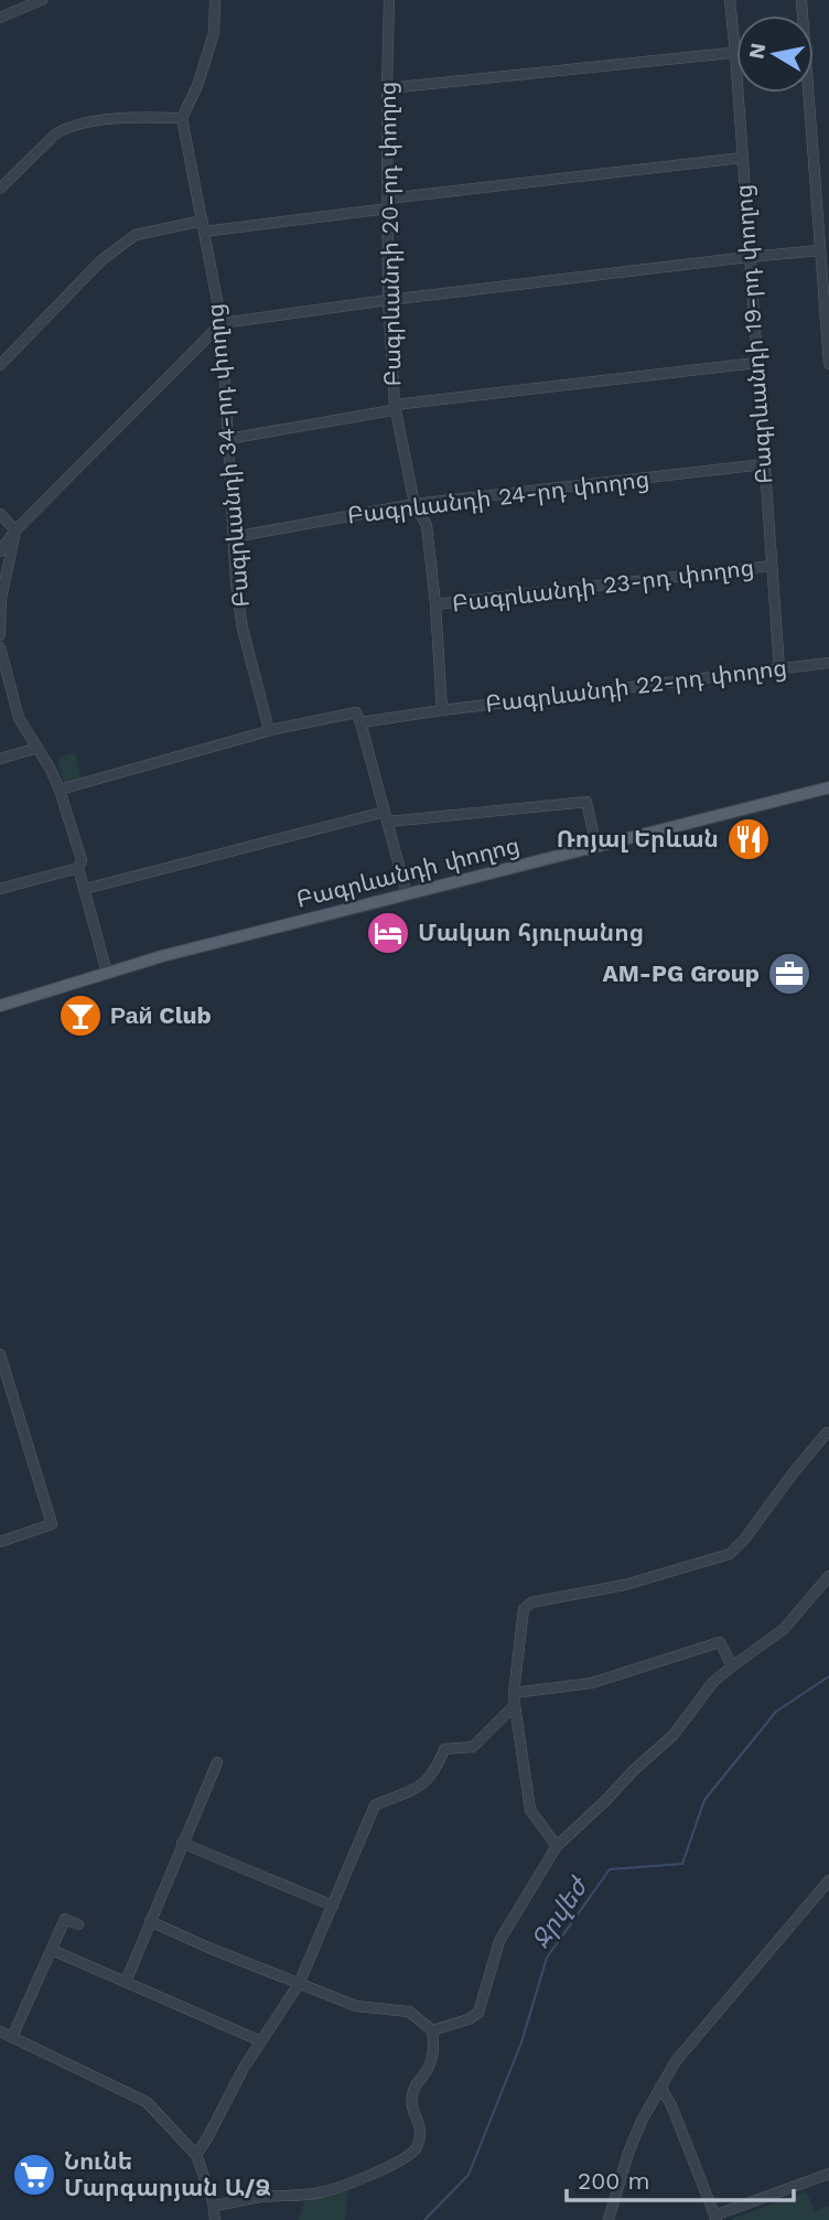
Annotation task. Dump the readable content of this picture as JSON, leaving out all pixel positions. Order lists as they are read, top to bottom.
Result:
{
  "streets": {
    "main road": ["Բագրևանդի փողոց"],
    "street": [
      "Բագրևանդի 20-րդ փողոց",
      "Բագրևանդի 19-րդ փողոց",
      "Բագրևանդի 34-րդ փողոց",
      "Բագրևանդի 24-րդ փողոց",
      "Բագրևանդի 23-րդ փողոց",
      "Բագրևանդի 22-րդ փողոց"
    ]
  },
  "crossings": [
    ["Բագրևանդի 20-րդ փողոց", "Բագրևանդի 24-րդ փողոց"],
    ["Բագրևանդի 20-րդ փողոց", "Բագրևանդի 23-րդ փողոց"],
    ["Բագրևանդի 20-րդ փողոց", "Բագրևանդի 22-րդ փողոց"],
    ["Բագրևանդի 19-րդ փողոց", "Բագրևանդի 24-րդ փողոց"],
    ["Բագրևանդի 19-րդ փողոց", "Բագրևանդի 23-րդ փողոց"],
    ["Բագրևանդի 19-րդ փողոց", "Բագրևանդի 22-րդ փողոց"],
    ["Բագրևանդի 34-րդ փողոց", "Բագրևանդի 24-րդ փողոց"]
  ],
  "water": ["Ջրվեժ"],
  "places": {
    "restaurant": ["Ռոյալ Երևան"],
    "hotel": ["Մակաո հյուրանոց"],
    "office": ["AM-PG Group"],
    "bar": ["Рай Club"],
    "supermarket": ["Նունե Մարգարյան Ա/Ձ"]
  },
  "scale_bar": "200 m",
  "north": "left"
}
